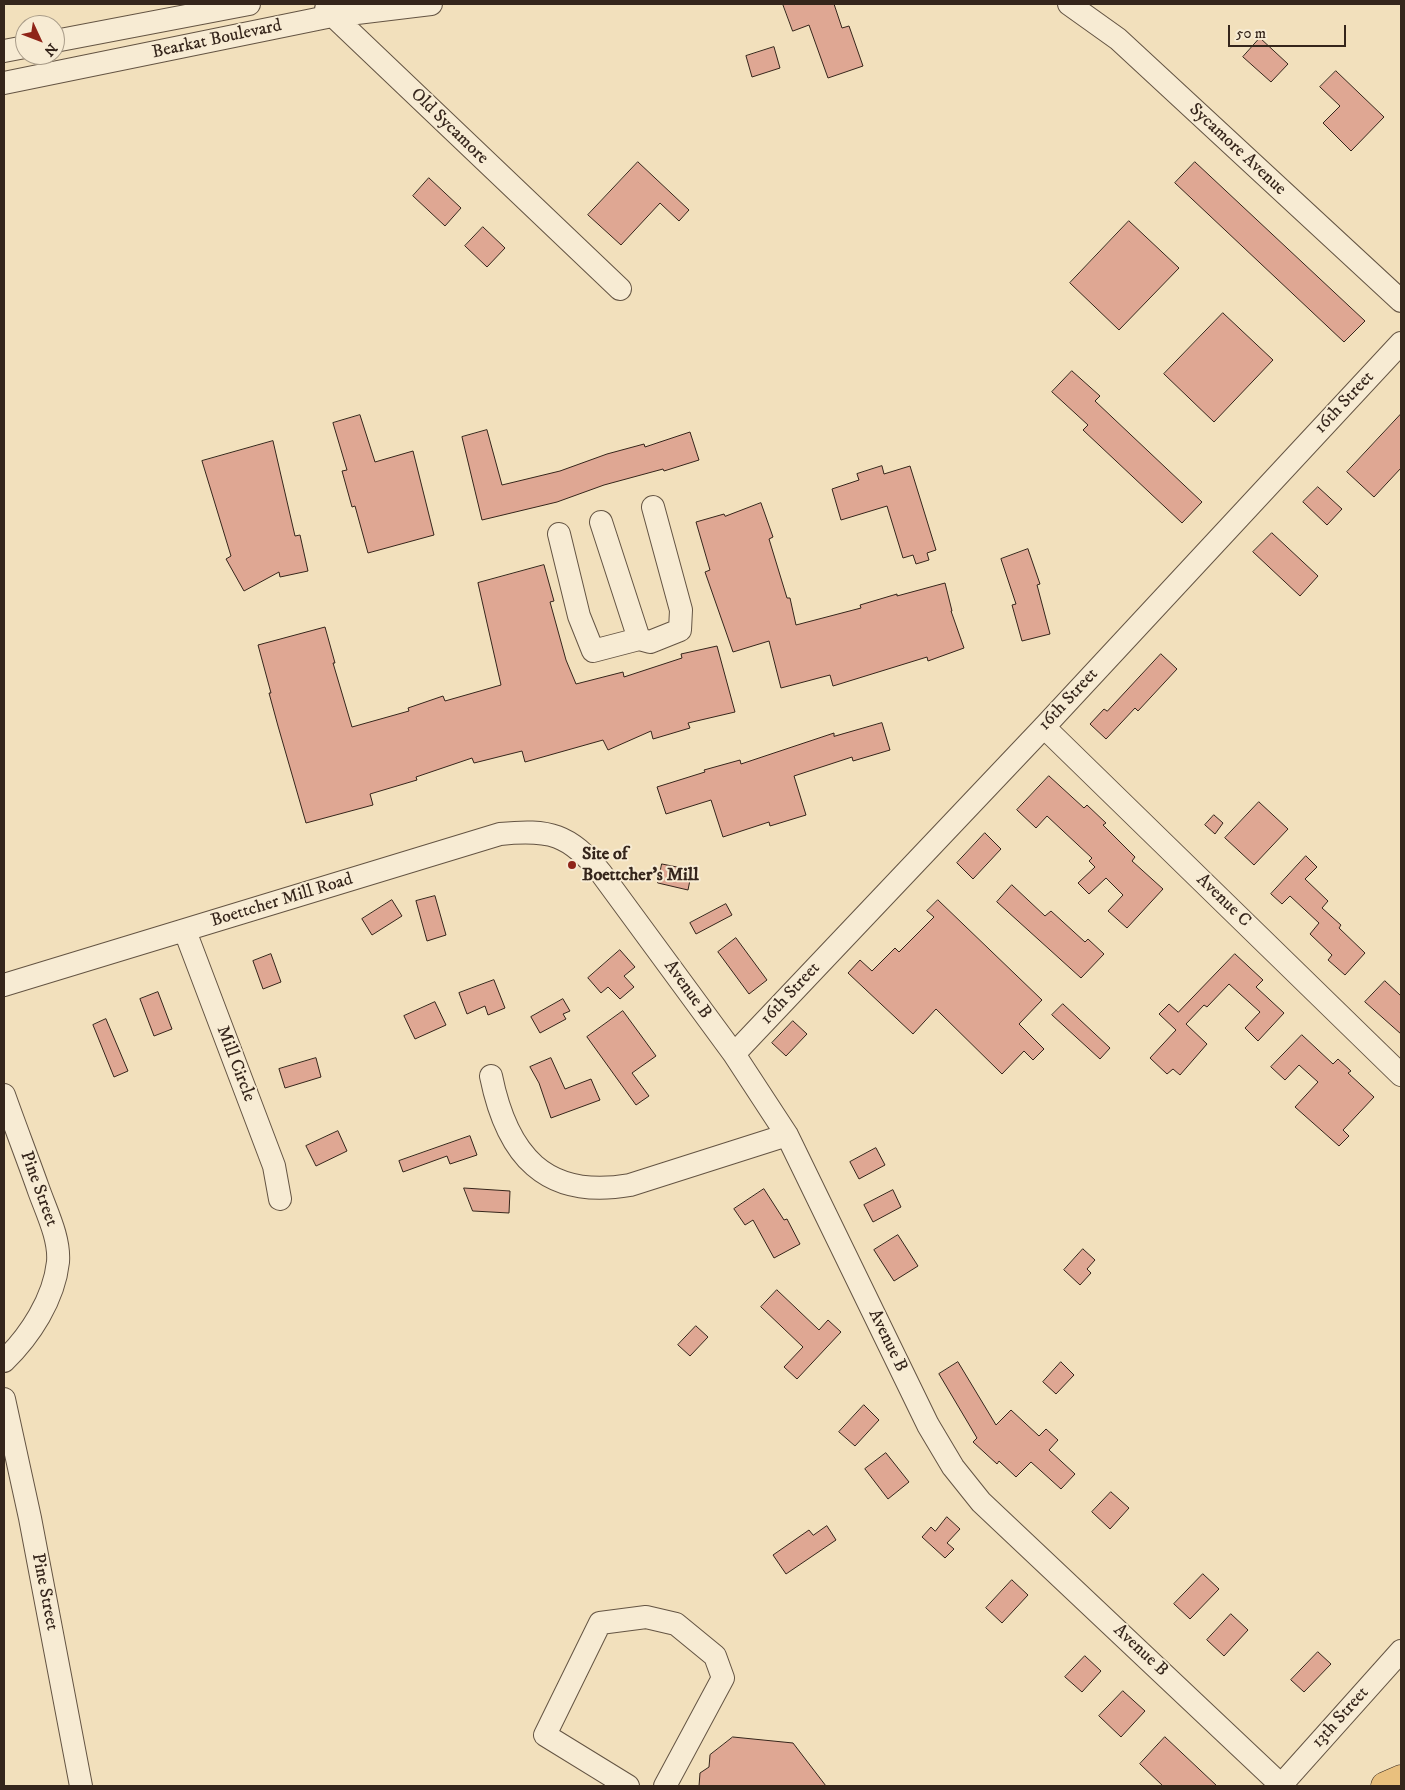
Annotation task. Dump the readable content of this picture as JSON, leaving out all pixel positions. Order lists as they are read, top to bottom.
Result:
{
  "streets": {
    "street": [
      "Bearkat Boulevard",
      "Old Sycamore",
      "Sycamore Avenue",
      "16th Street",
      "Boettcher Mill Road",
      "Avenue C",
      "Avenue B",
      "Mill Circle",
      "Pine Street",
      "13th Street"
    ]
  },
  "crossings": [
    ["Bearkat Boulevard", "Old Sycamore"],
    ["16th Street", "Avenue C"],
    ["16th Street", "Avenue B"],
    ["Boettcher Mill Road", "Avenue B"],
    ["Boettcher Mill Road", "Mill Circle"],
    ["Avenue B", "13th Street"]
  ],
  "places": ["Site of Boettcher's Mill"],
  "scale_bar": "50 m",
  "north": "bottom right"
}
